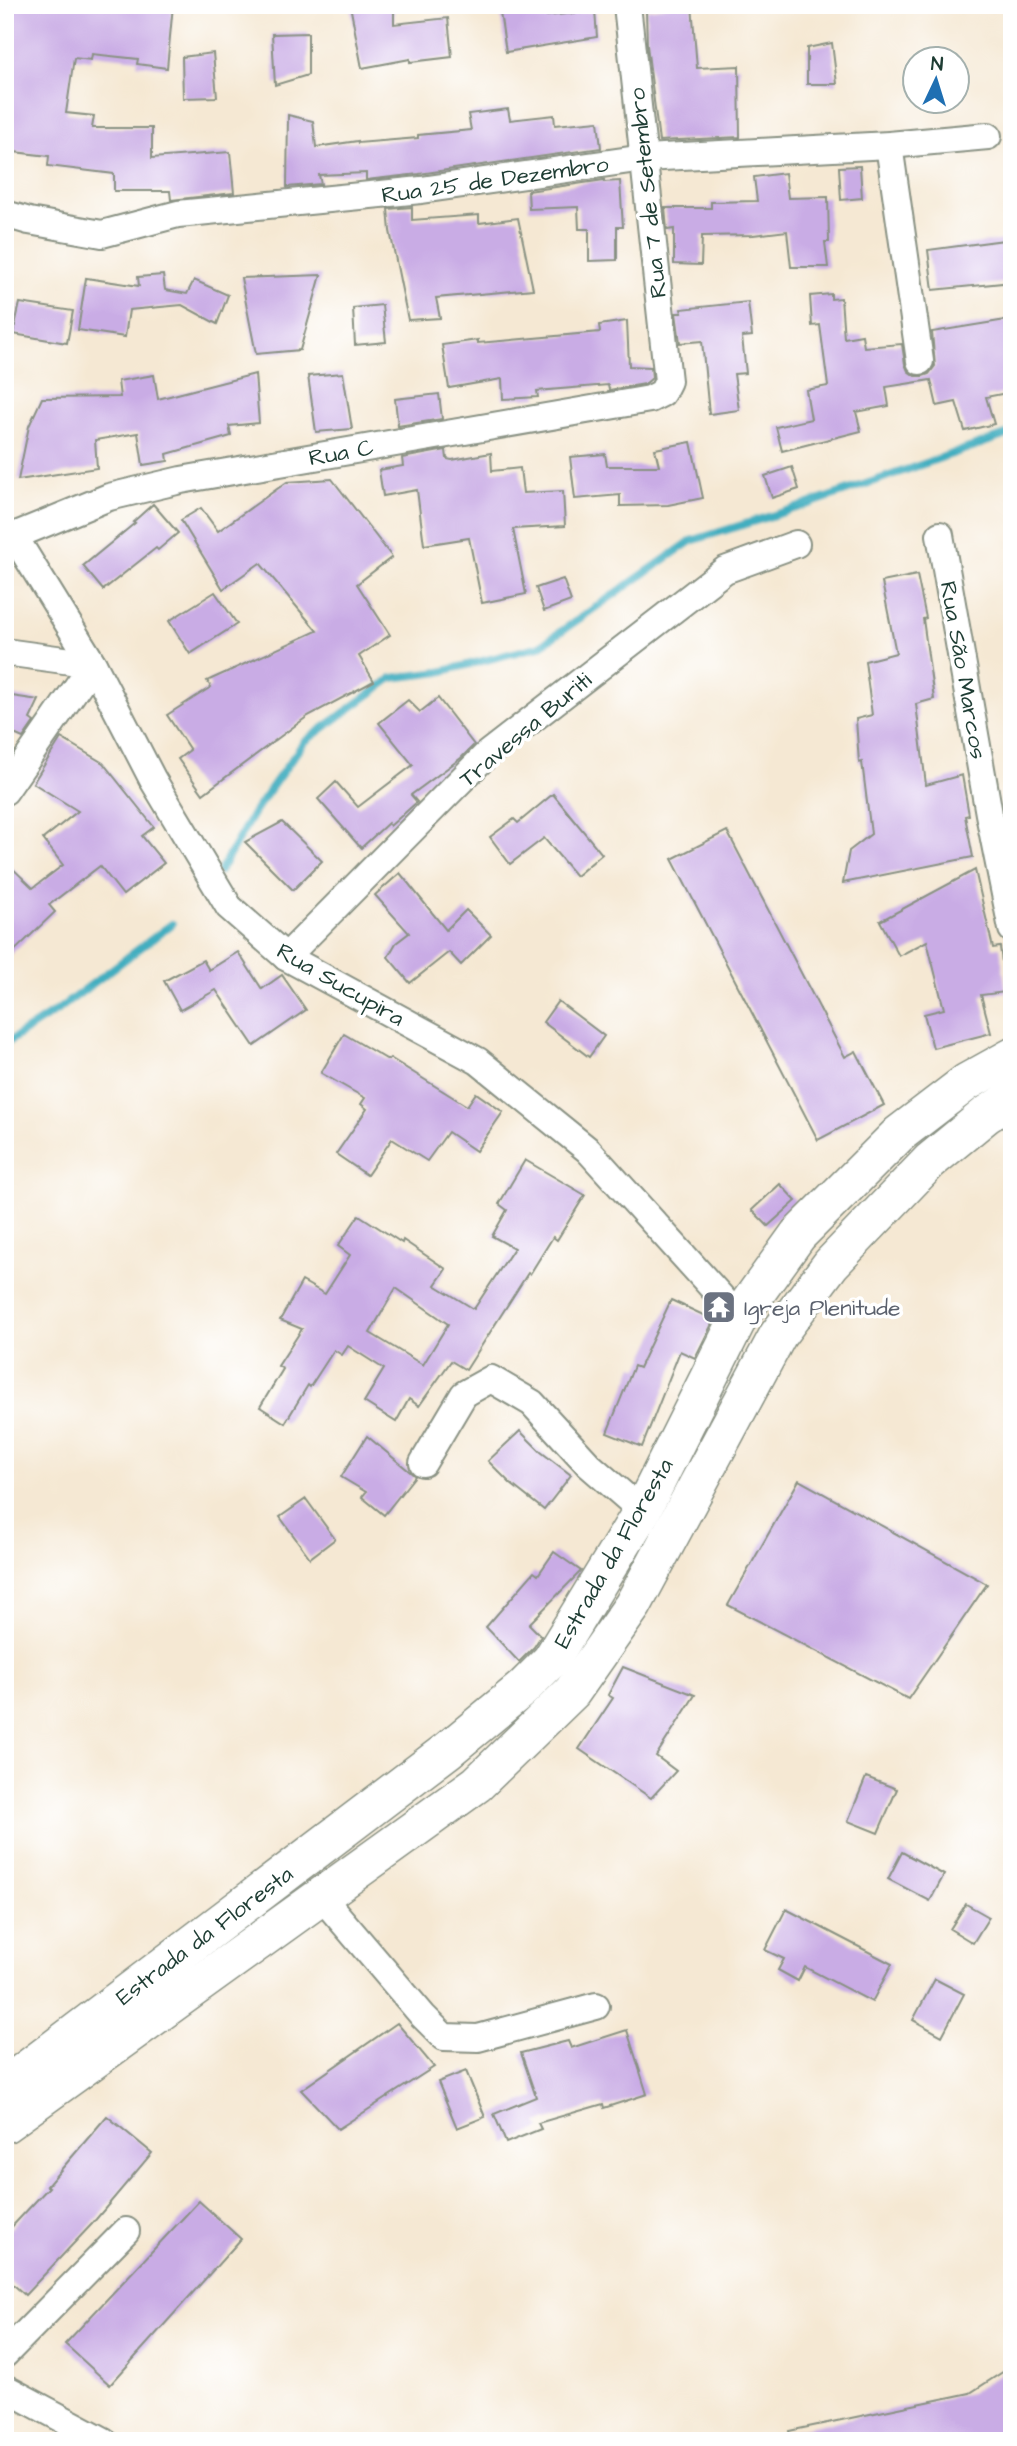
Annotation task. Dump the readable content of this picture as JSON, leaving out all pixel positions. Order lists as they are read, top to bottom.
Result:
{
  "streets": {
    "main road": ["Estrada da Floresta"],
    "street": [
      "Rua 25 de Dezembro",
      "Rua 7 de Setembro",
      "Rua C",
      "Rua São Marcos",
      "Travessa Buriti",
      "Rua Sucupira"
    ]
  },
  "crossings": [
    ["Rua 25 de Dezembro", "Rua 7 de Setembro"],
    ["Rua 7 de Setembro", "Rua C"],
    ["Rua C", "Rua Sucupira"],
    ["Travessa Buriti", "Rua Sucupira"],
    ["Rua Sucupira", "Estrada da Floresta"]
  ],
  "places": {
    "temple": ["Igreja Plenitude"]
  },
  "north": "top"
}
